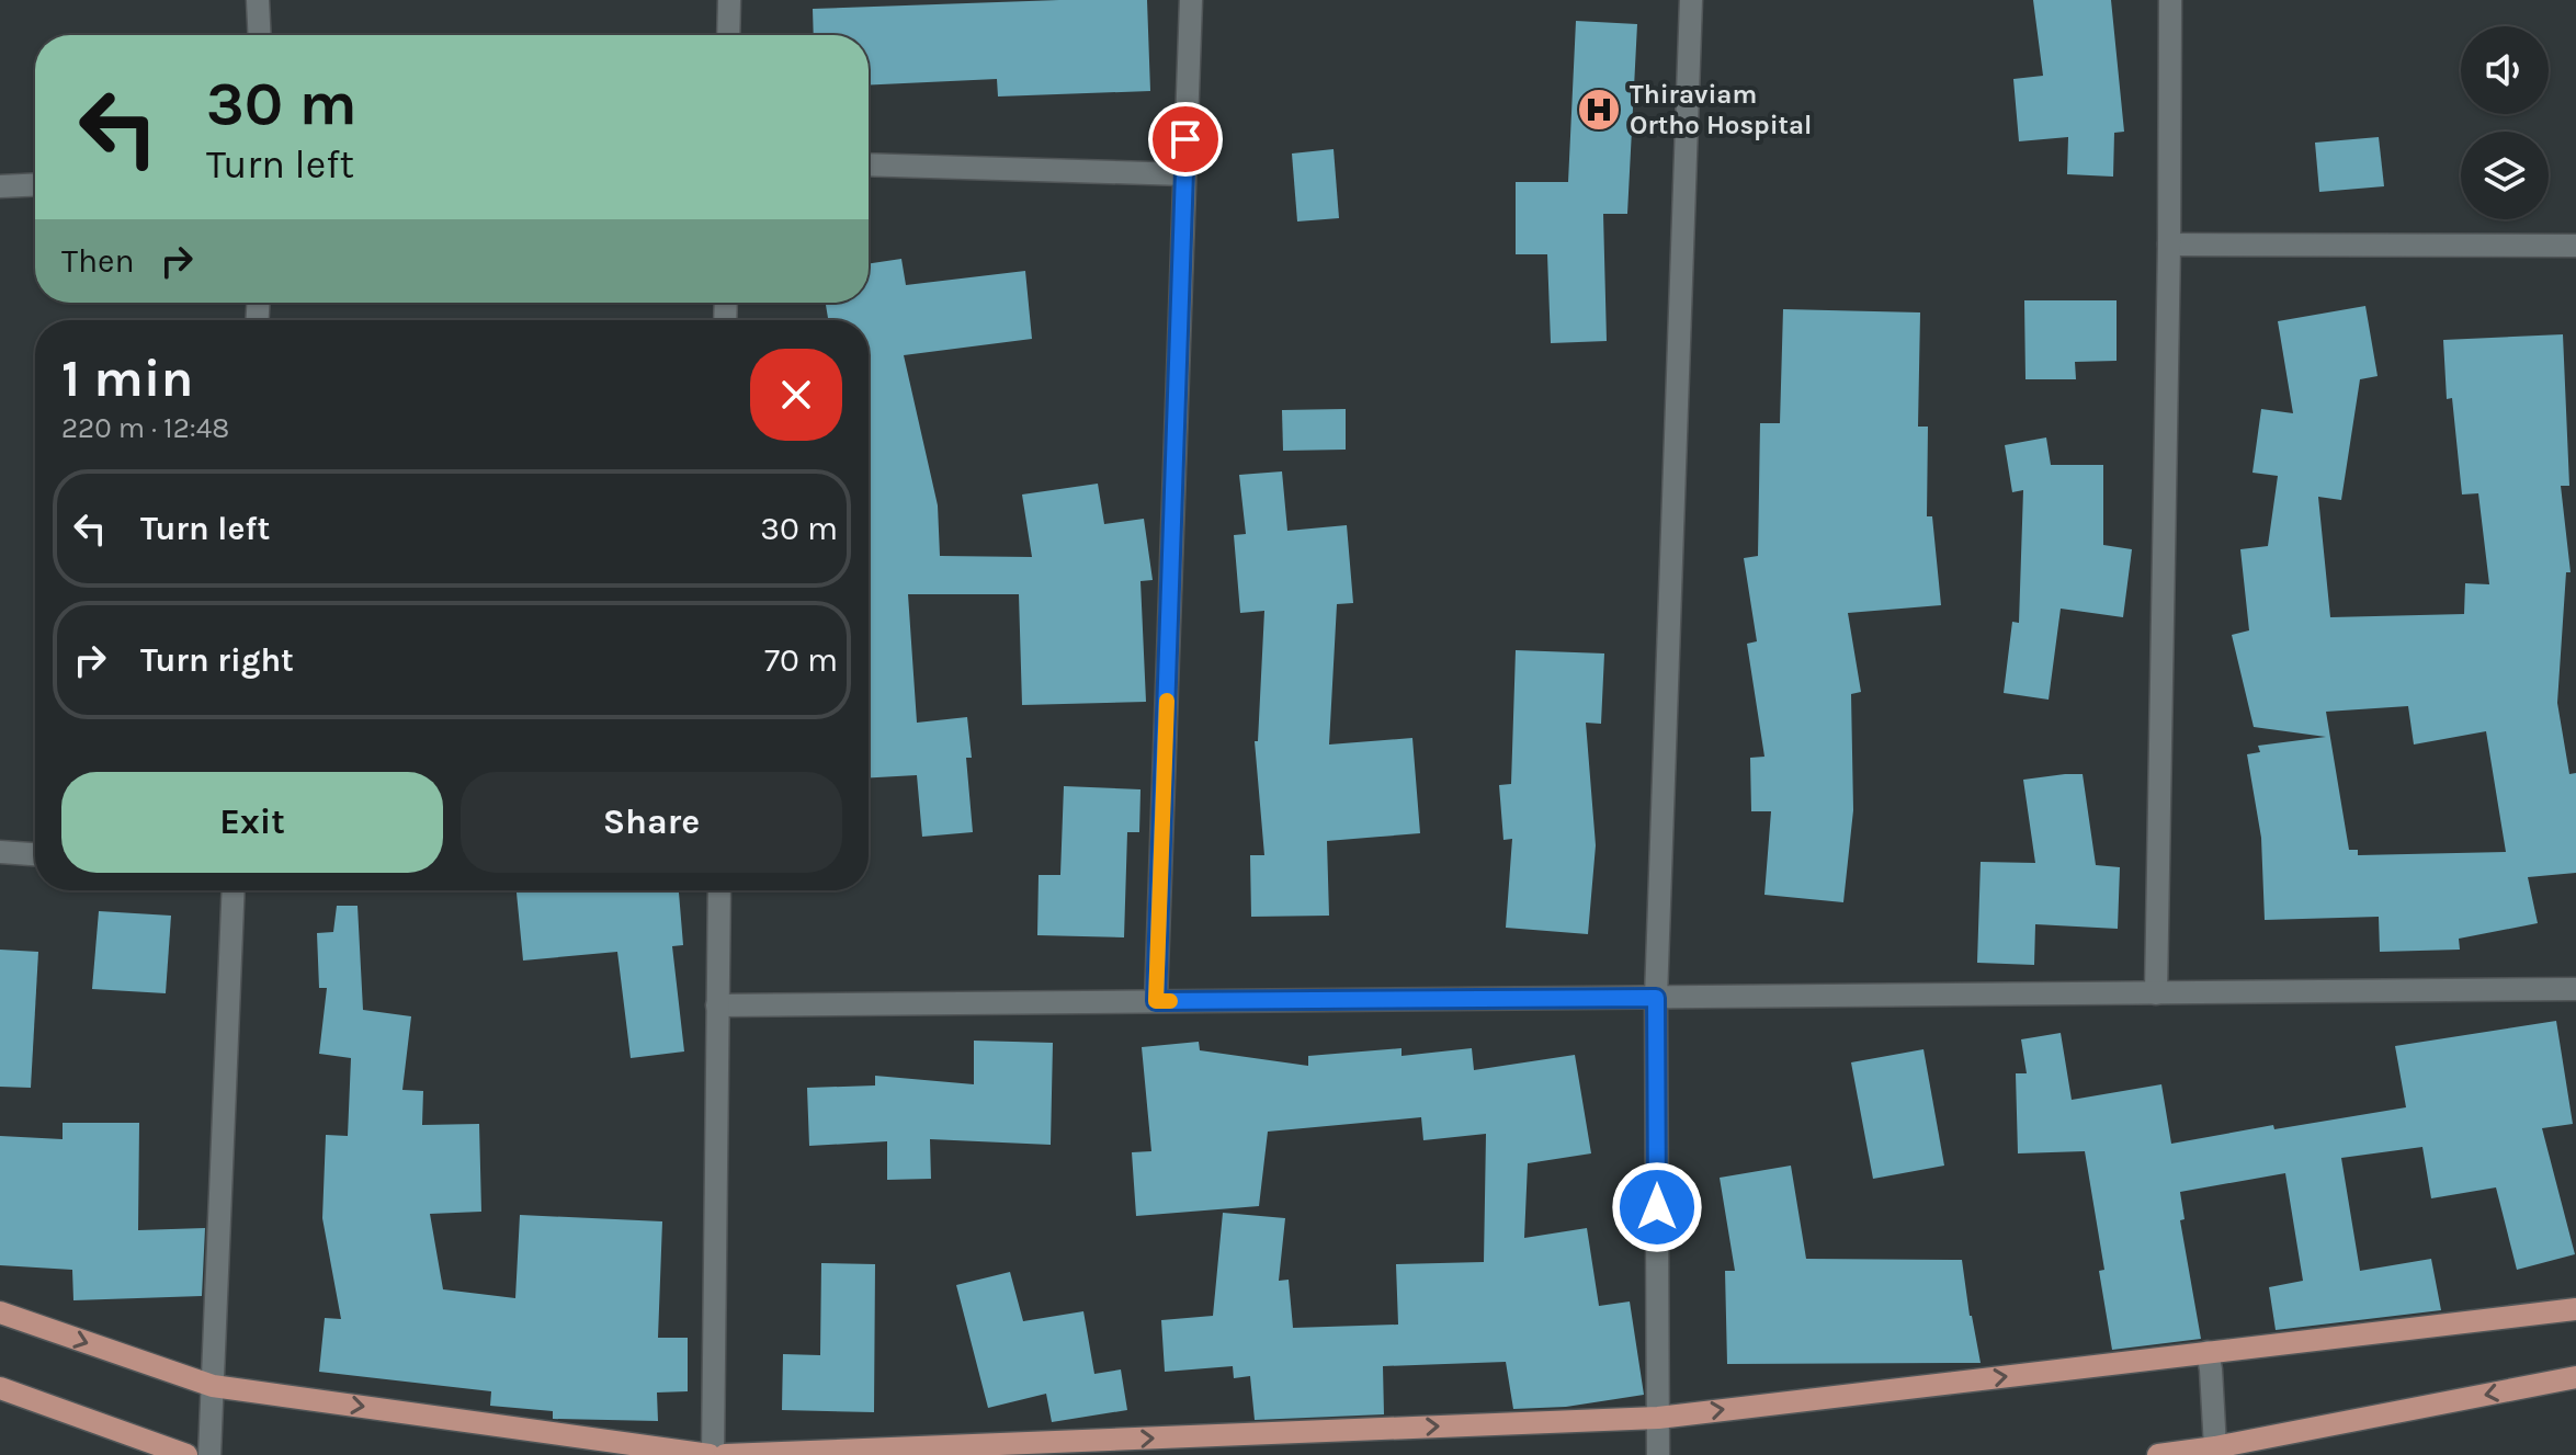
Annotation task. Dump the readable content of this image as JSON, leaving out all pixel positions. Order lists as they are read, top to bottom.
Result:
{
  "places": {
    "hospital": ["Thiraviam Ortho Hospital"]
  },
  "page": {
    "turn": ["30 m", "Turn left"],
    "then": "Then",
    "heading": ["1 min", "220 m · 12:48"],
    "list": [
      {
        "name": "Turn left",
        "value": "30 m"
      },
      {
        "name": "Turn right",
        "value": "70 m"
      }
    ],
    "buttons": ["Exit", "Share"]
  }
}
